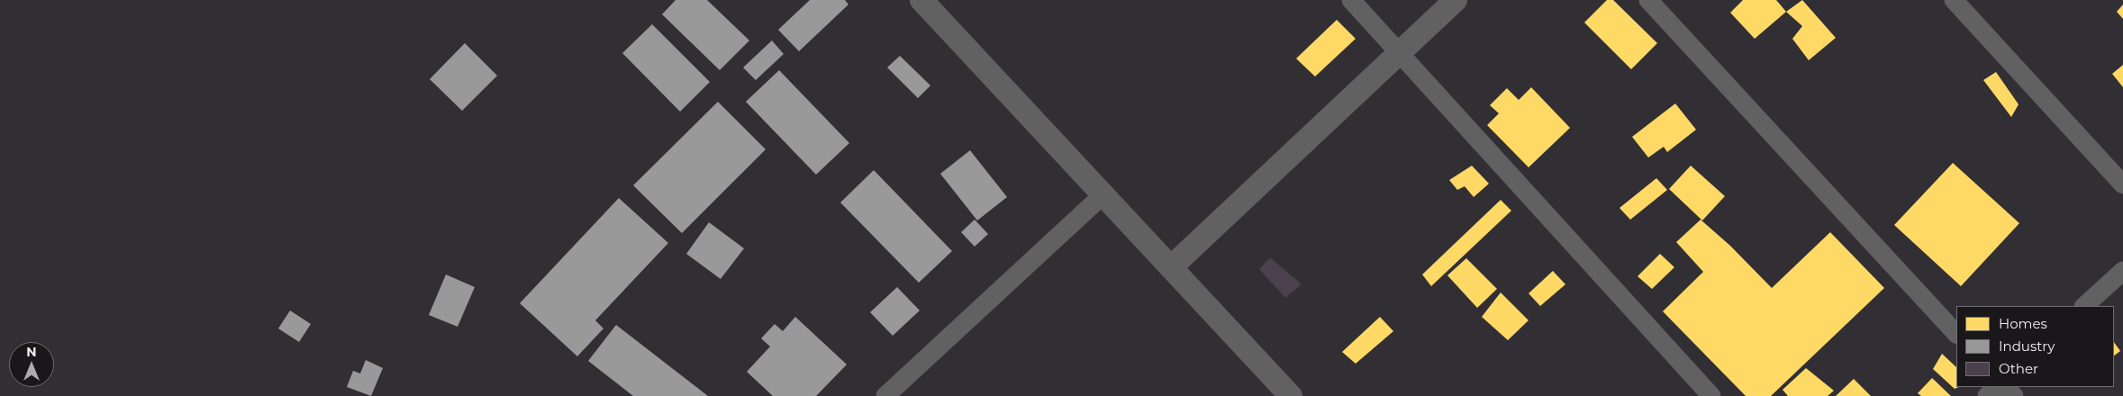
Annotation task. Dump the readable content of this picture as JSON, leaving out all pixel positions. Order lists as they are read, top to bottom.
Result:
{
  "legend": ["Homes", "Industry", "Other"],
  "north": "top"
}
